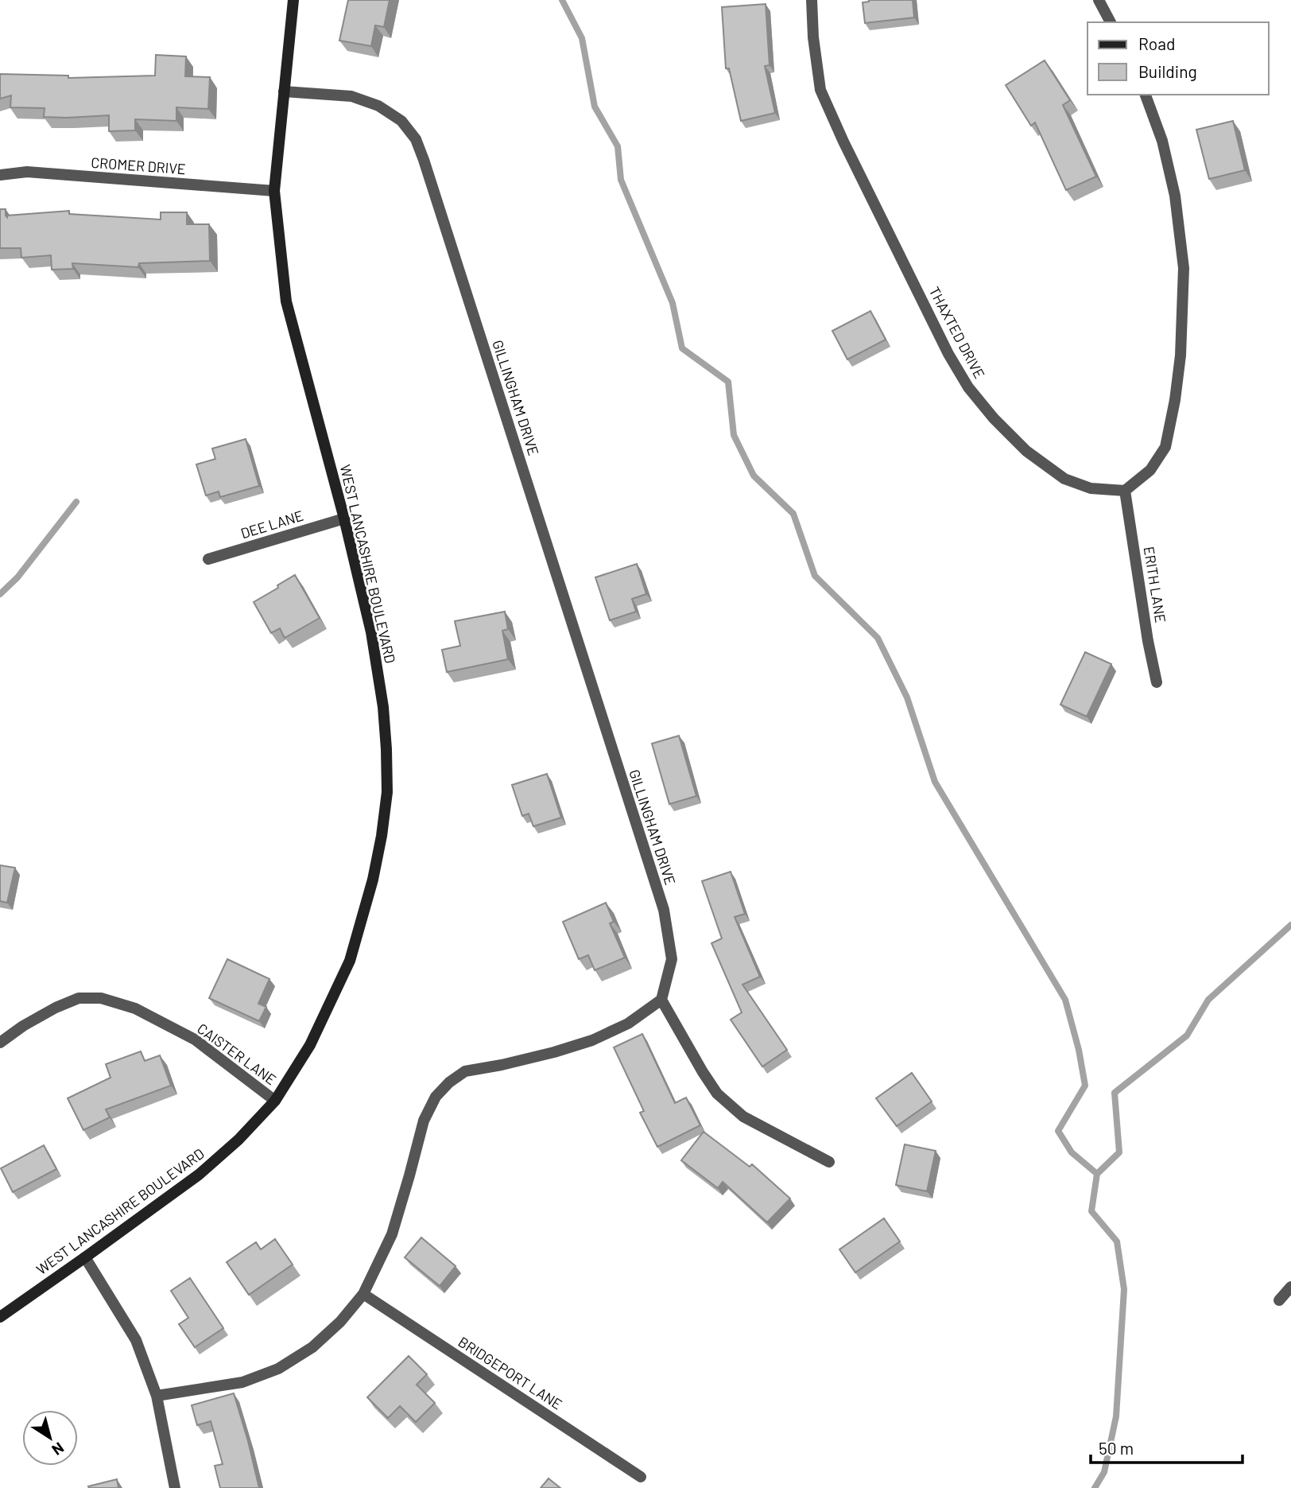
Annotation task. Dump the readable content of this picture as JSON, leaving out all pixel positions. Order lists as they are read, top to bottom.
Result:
{
  "streets": {
    "main road": ["WEST LANCASHIRE BOULEVARD"],
    "street": [
      "CROMER DRIVE",
      "THAXTED DRIVE",
      "GILLINGHAM DRIVE",
      "DEE LANE",
      "ERITH LANE",
      "CAISTER LANE",
      "BRIDGEPORT LANE"
    ]
  },
  "crossings": [
    ["CROMER DRIVE", "WEST LANCASHIRE BOULEVARD"],
    ["THAXTED DRIVE", "ERITH LANE"],
    ["GILLINGHAM DRIVE", "WEST LANCASHIRE BOULEVARD"],
    ["DEE LANE", "WEST LANCASHIRE BOULEVARD"],
    ["WEST LANCASHIRE BOULEVARD", "CAISTER LANE"]
  ],
  "legend": ["Road", "Building"],
  "scale_bar": "50 m",
  "north": "bottom right"
}
